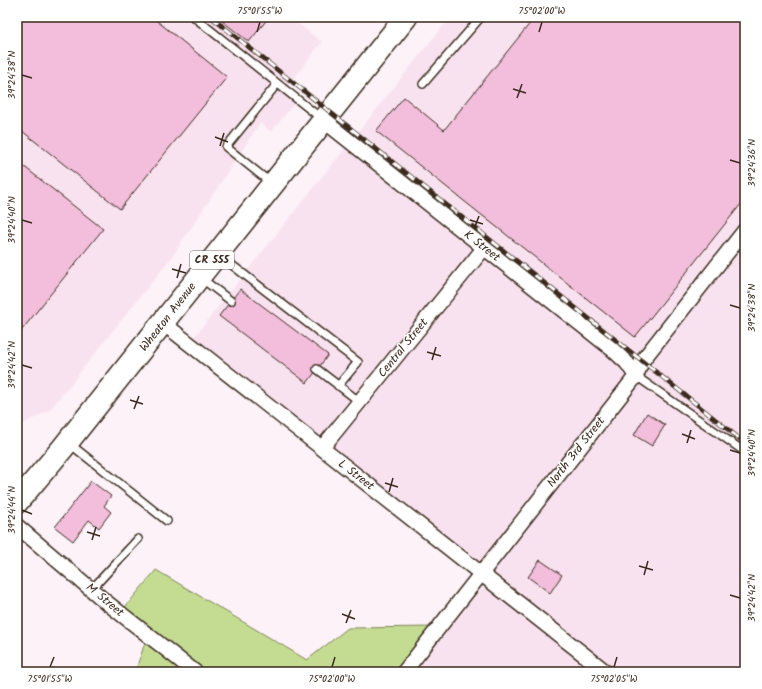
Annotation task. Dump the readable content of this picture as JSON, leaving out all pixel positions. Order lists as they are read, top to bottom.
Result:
{
  "streets": {
    "main road": ["CR 555", "Wheaton Avenue"],
    "street": [
      "K Street",
      "Central Street",
      "North 3rd Street",
      "L Street",
      "M Street"
    ]
  },
  "crossings": [
    ["K Street", "Wheaton Avenue"],
    ["K Street", "Central Street"],
    ["K Street", "North 3rd Street"],
    ["Wheaton Avenue", "L Street"],
    ["Central Street", "L Street"],
    ["North 3rd Street", "L Street"]
  ],
  "coordinates": [
    "75°01'55\"W",
    "75°02'00\"W",
    "39°24'38\"N",
    "39°24'36\"N",
    "39°24'40\"N",
    "39°24'42\"N",
    "39°24'44\"N",
    "75°02'05\"W"
  ]
}
